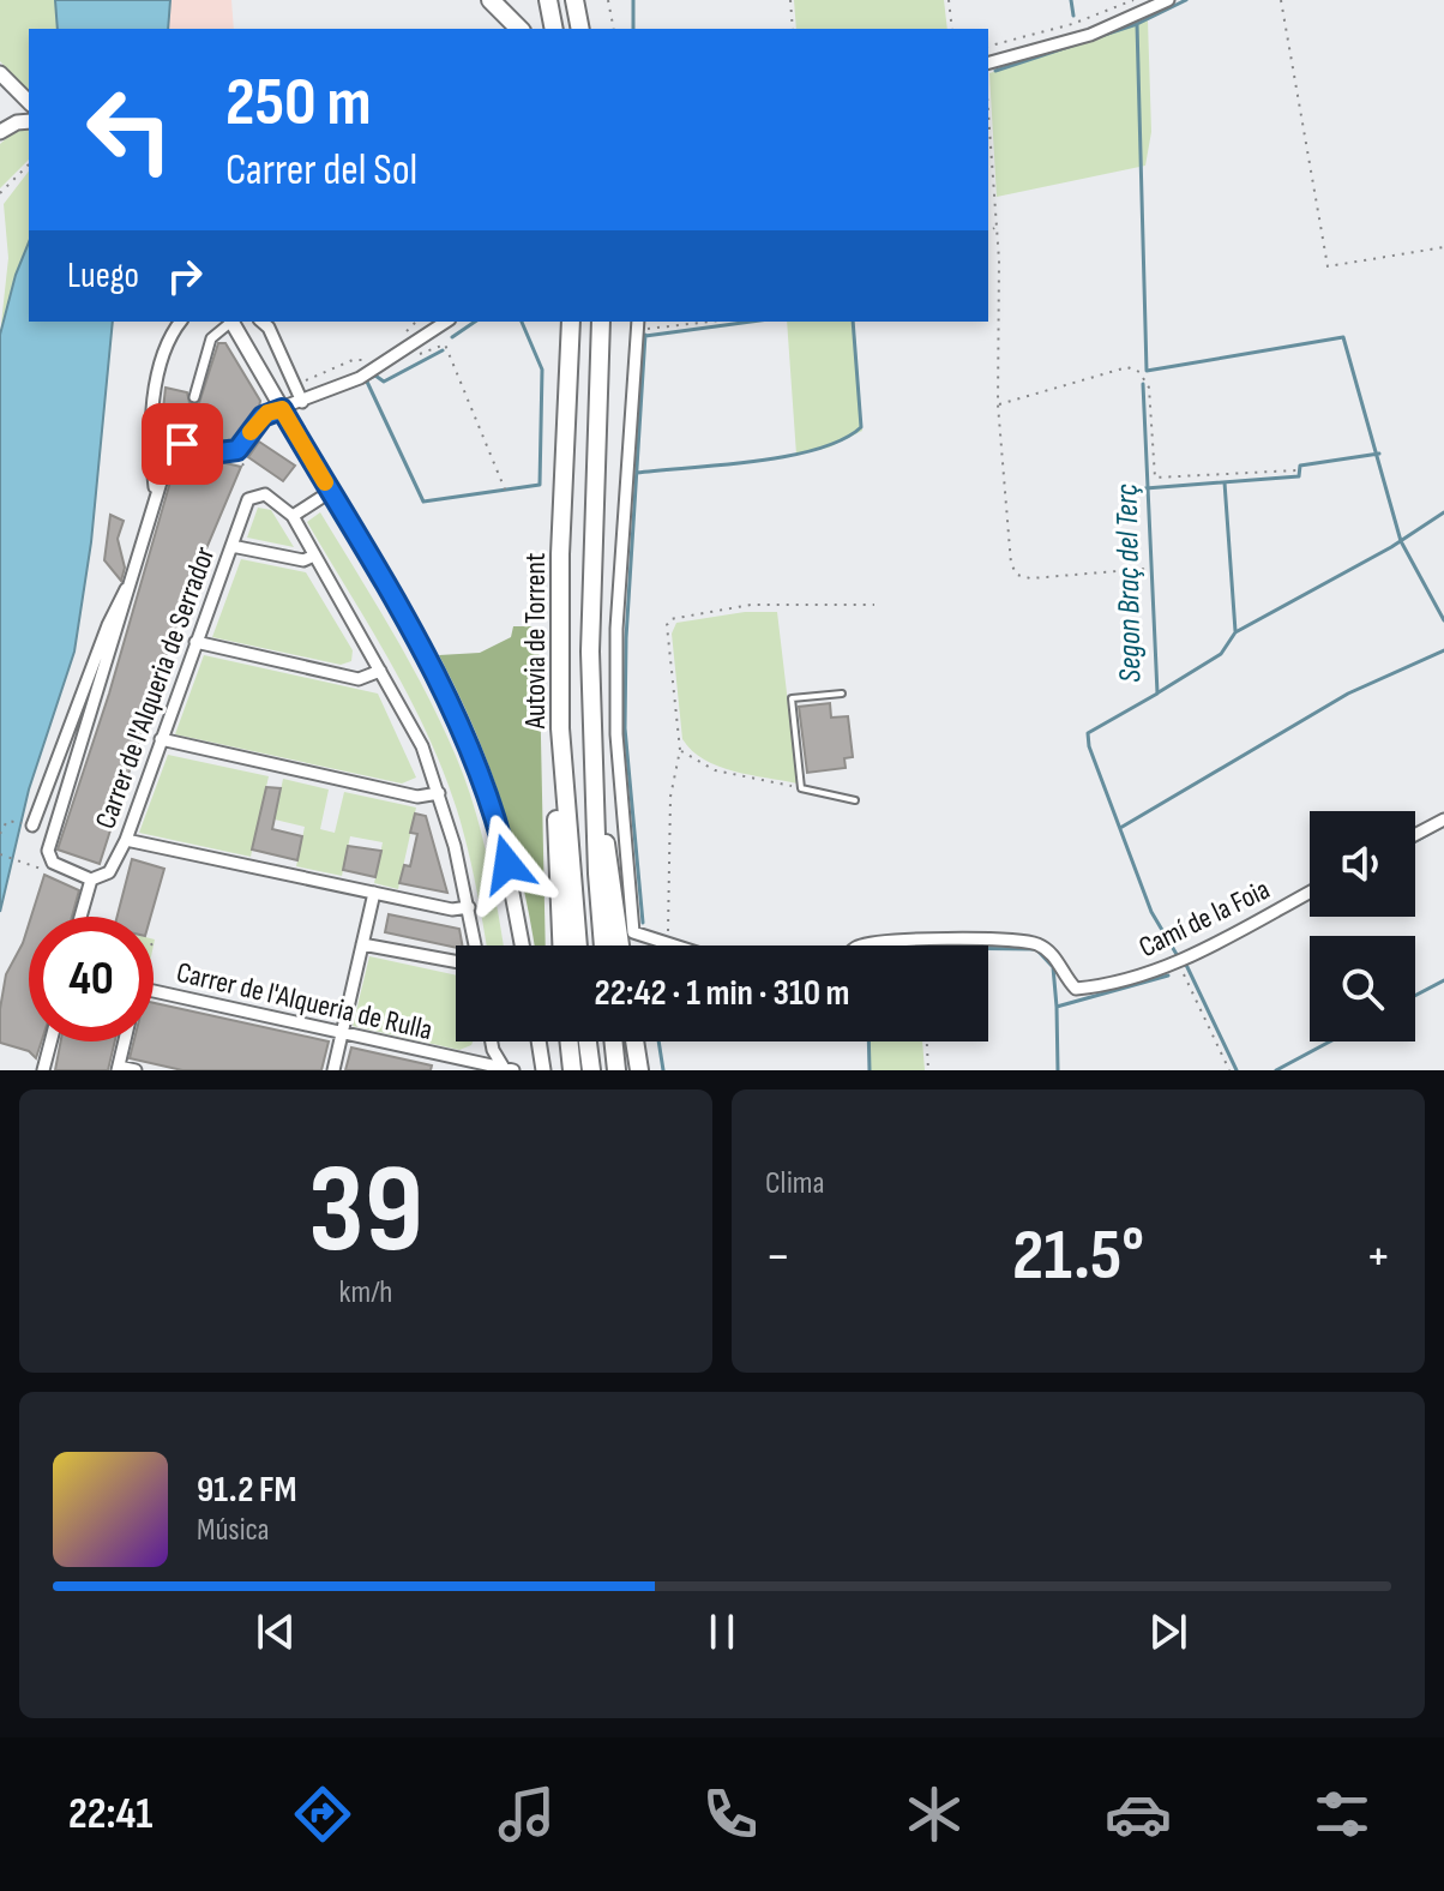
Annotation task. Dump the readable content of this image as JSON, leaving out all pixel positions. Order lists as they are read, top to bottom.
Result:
{
  "streets": {
    "highway": ["Autovia de Torrent"],
    "street": ["Carrer de l'Alqueria de Serrador", "Camí de la Foia", "Carrer de l'Alqueria de Rulla"]
  },
  "water": ["Segon Braç del Terç"],
  "page": {
    "turn": ["250 m", "Carrer del Sol"],
    "then": "Luego",
    "limit": "40",
    "trip": "22:42 · 1 min · 310 m",
    "tile": [
      ["39", "km/h"],
      "Clima"
    ],
    "heat": ["−", "21.5°", "+"],
    "song": ["91.2 FM", "Música"],
    "tabs": "22:41"
  }
}
